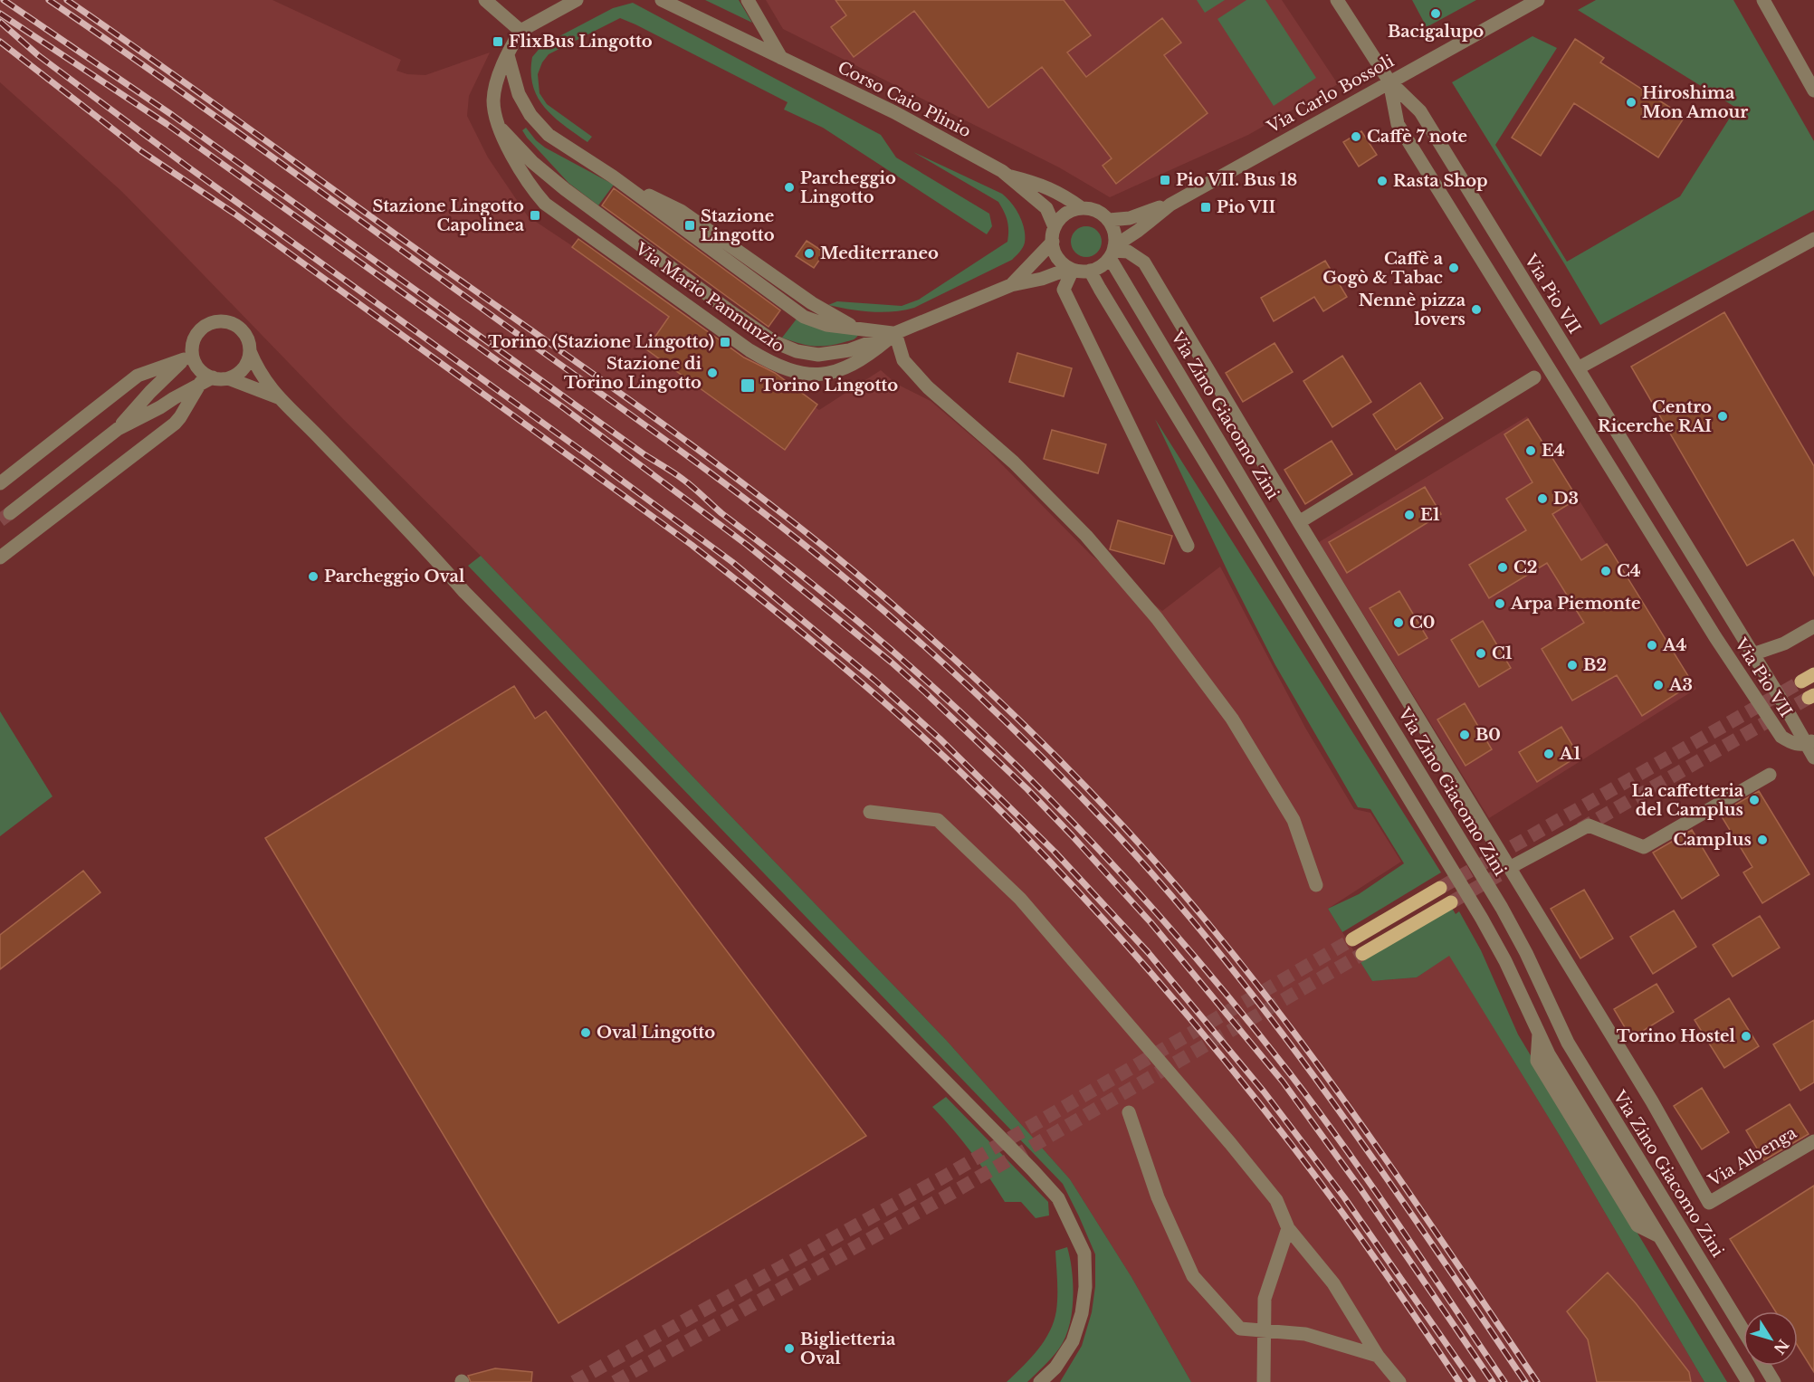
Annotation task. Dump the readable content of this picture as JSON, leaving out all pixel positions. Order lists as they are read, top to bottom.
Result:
{
  "streets": {
    "street": [
      "Via Carlo Bossoli",
      "Corso Caio Plinio",
      "Via Pio VII",
      "Via Mario Pannunzio",
      "Via Zino Giacomo Zini",
      "Via Albenga"
    ]
  },
  "crossings": [
    ["Via Carlo Bossoli", "Corso Caio Plinio"],
    ["Via Carlo Bossoli", "Via Pio VII"],
    ["Via Carlo Bossoli", "Via Zino Giacomo Zini"],
    ["Corso Caio Plinio", "Via Zino Giacomo Zini"]
  ],
  "places": {
    "other": [
      "Bacigalupo",
      "Hiroshima Mon Amour",
      "Caffè 7 note",
      "Rasta Shop",
      "Parcheggio Lingotto",
      "Mediterraneo",
      "Caffè a Gogò & Tabac",
      "Nennè pizza lovers",
      "Stazione di Torino Lingotto",
      "Centro Ricerche RAI",
      "E4",
      "D3",
      "E1",
      "C2",
      "C4",
      "Parcheggio Oval",
      "Arpa Piemonte",
      "C0",
      "A4",
      "C1",
      "B2",
      "A3",
      "B0",
      "A1",
      "La caffetteria del Camplus",
      "Camp1us",
      "Oval Lingotto",
      "Torino Hostel",
      "Biglietteria Oval"
    ],
    "transit": [
      "FlixBus Lingotto",
      "Pio VII. Bus 18",
      "Pio VII",
      "Stazione Lingotto Capolinea",
      "Stazione Lingotto",
      "Torino (Stazione Lingotto)",
      "Torino Lingotto"
    ]
  },
  "north": "bottom right"
}
